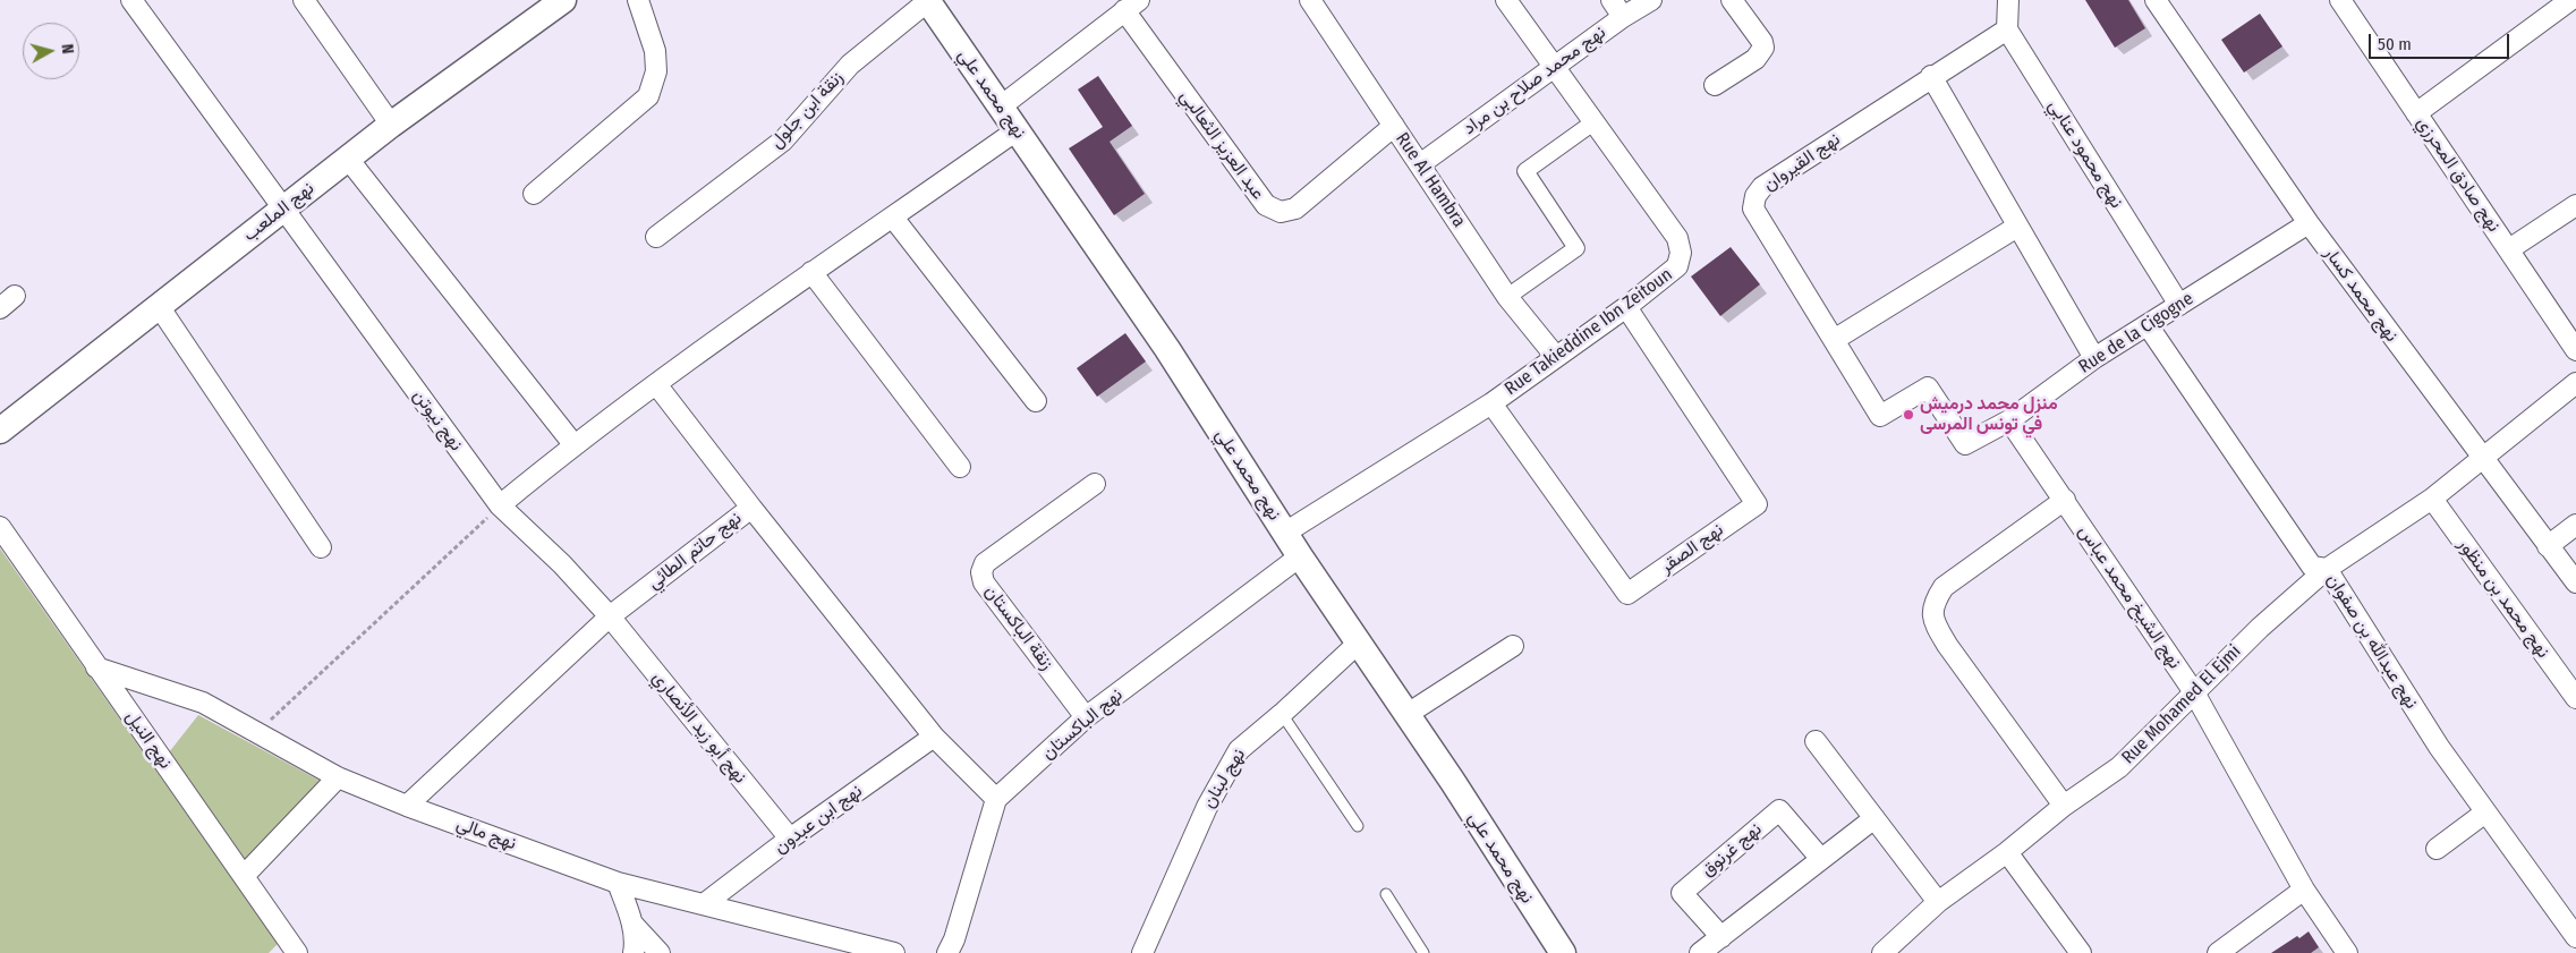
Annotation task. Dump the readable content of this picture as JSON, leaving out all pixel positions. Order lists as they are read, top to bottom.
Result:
{
  "streets": {
    "street": [
      "نهج محمد صلاح بن مراد",
      "نهج محمد علي",
      "زنقة ابن جلول",
      "عبد العزيز الثعالبي",
      "نهج محمود عنابي",
      "نهج القيروان",
      "نهج صادق المحرزي",
      "Rue Al Hambra",
      "نهج الملعب",
      "نهج محمد كسار",
      "Rue Takieddine Ibn Zeitoun",
      "Rue de la Cigogne",
      "نهج نيوتن",
      "نهج الصقر",
      "نهج حاتم الطائي",
      "نهج الشيخ محمد عباس",
      "نهج محمد بن منظور",
      "زنقة الباكستان",
      "نهج عبدالله بن صفوان",
      "Rue Mohamed El Ejmi",
      "نهج الباكستان",
      "نهج أبو زيد الأنصاري",
      "نهج النيل",
      "نهج لبنان",
      "نهج ابن عبدون",
      "نهج مالي",
      "نهج غرنوق"
    ]
  },
  "crossings": [
    ["نهج محمد صلاح بن مراد", "Rue Al Hambra"],
    ["نهج محمد صلاح بن مراد", "Rue Takieddine Ibn Zeitoun"],
    ["نهج محمد علي", "زنقة ابن جلول"],
    ["نهج محمد علي", "Rue Takieddine Ibn Zeitoun"],
    ["نهج محمد علي", "نهج الباكستان"],
    ["نهج محمد علي", "نهج لبنان"],
    ["عبد العزيز الثعالبي", "Rue Al Hambra"],
    ["نهج محمود عنابي", "نهج القيروان"],
    ["نهج محمود عنابي", "Rue de la Cigogne"],
    ["نهج القيروان", "Rue de la Cigogne"],
    ["Rue Al Hambra", "Rue Takieddine Ibn Zeitoun"],
    ["نهج الملعب", "نهج نيوتن"],
    ["نهج محمد كسار", "Rue de la Cigogne"],
    ["نهج محمد كسار", "Rue Mohamed El Ejmi"],
    ["Rue Takieddine Ibn Zeitoun", "نهج الصقر"],
    ["Rue de la Cigogne", "نهج الشيخ محمد عباس"],
    ["Rue de la Cigogne", "نهج عبدالله بن صفوان"],
    ["نهج نيوتن", "نهج حاتم الطائي"],
    ["نهج نيوتن", "نهج أبو زيد الأنصاري"],
    ["نهج حاتم الطائي", "نهج الباكستان"],
    ["نهج حاتم الطائي", "نهج أبو زيد الأنصاري"],
    ["نهج حاتم الطائي", "نهج ابن عبدون"],
    ["نهج حاتم الطائي", "نهج مالي"],
    ["نهج الشيخ محمد عباس", "Rue Mohamed El Ejmi"],
    ["نهج محمد بن منظور", "Rue Mohamed El Ejmi"],
    ["زنقة الباكستان", "نهج الباكستان"],
    ["نهج عبدالله بن صفوان", "Rue Mohamed El Ejmi"],
    ["نهج أبو زيد الأنصاري", "نهج ابن عبدون"],
    ["نهج النيل", "نهج مالي"],
    ["نهج ابن عبدون", "نهج مالي"]
  ],
  "places": ["منزل محمد درميش في تونس المرسى"],
  "scale_bar": "50 m",
  "north": "right"
}
